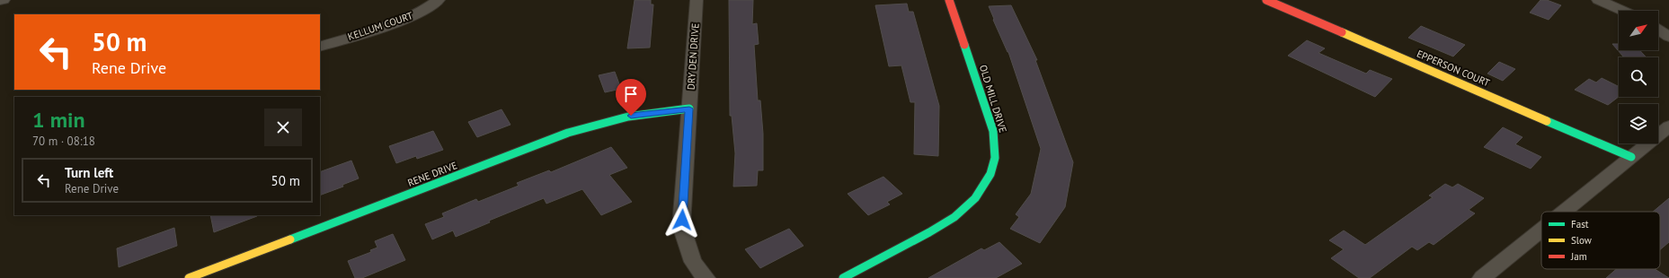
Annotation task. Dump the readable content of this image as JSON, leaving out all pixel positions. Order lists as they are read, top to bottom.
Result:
{
  "streets": {
    "street": [
      "KELLUM COURT",
      "DRY DEN DRIVE",
      "EPPERSON COURT",
      "OLD MILL DRIVE",
      "RENE DRIVE"
    ]
  },
  "crossings": [
    ["DRY DEN DRIVE", "RENE DRIVE"]
  ],
  "legend": ["Fast", "Slow", "Jam"],
  "north": "top right",
  "page": {
    "turn": ["50 m", "Rene Drive"],
    "heading": ["1 min", "70 m · 08:18"],
    "list": [
      {
        "name": "Turn left",
        "note": "Rene Drive",
        "value": "50 m"
      }
    ]
  }
}
